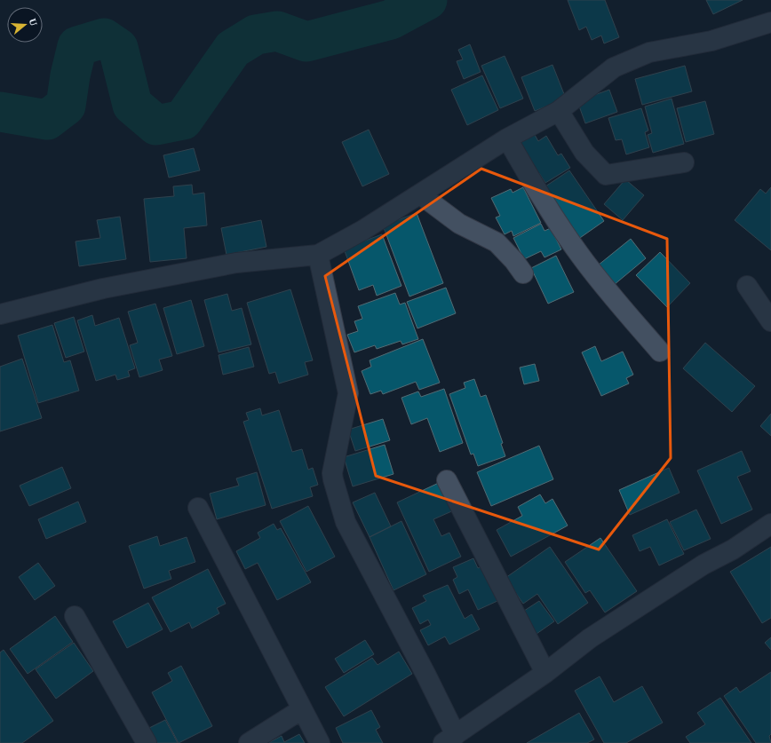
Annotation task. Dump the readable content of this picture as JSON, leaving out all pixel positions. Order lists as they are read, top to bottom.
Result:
{
  "north": "right"
}
